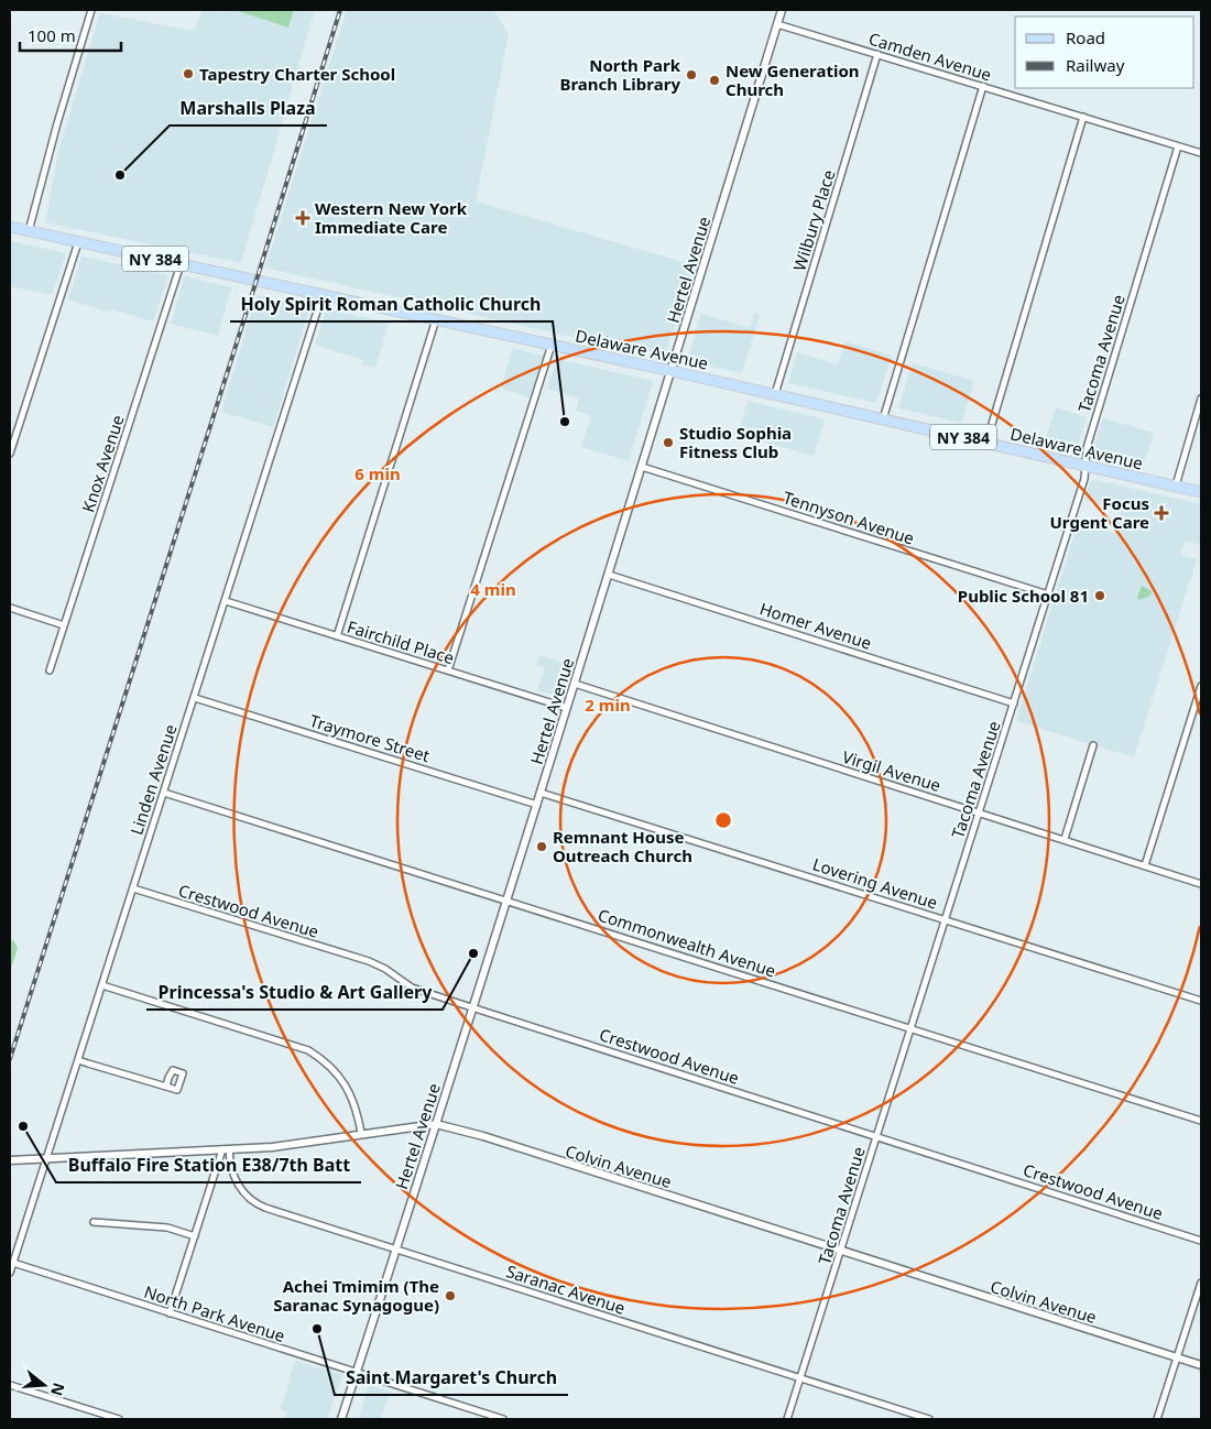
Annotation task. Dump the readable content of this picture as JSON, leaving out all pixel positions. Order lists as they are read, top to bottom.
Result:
{
  "streets": {
    "main road": ["NY 384", "Delaware Avenue"],
    "street": [
      "Camden Avenue",
      "Wilbury Place",
      "Hertel Avenue",
      "Tacoma Avenue",
      "Knox Avenue",
      "Tennyson Avenue",
      "Homer Avenue",
      "Fairchild Place",
      "Traymore Street",
      "Virgil Avenue",
      "Linden Avenue",
      "Lovering Avenue",
      "Crestwood Avenue",
      "Commonwealth Avenue",
      "Colvin Avenue",
      "Saranac Avenue",
      "North Park Avenue"
    ]
  },
  "crossings": [
    ["Camden Avenue", "Wilbury Place"],
    ["Camden Avenue", "Hertel Avenue"],
    ["Camden Avenue", "Tacoma Avenue"],
    ["Wilbury Place", "Delaware Avenue"],
    ["Hertel Avenue", "Delaware Avenue"],
    ["Hertel Avenue", "Tennyson Avenue"],
    ["Hertel Avenue", "Homer Avenue"],
    ["Hertel Avenue", "Fairchild Place"],
    ["Hertel Avenue", "Traymore Street"],
    ["Hertel Avenue", "Virgil Avenue"],
    ["Hertel Avenue", "Lovering Avenue"],
    ["Hertel Avenue", "Crestwood Avenue"],
    ["Hertel Avenue", "Commonwealth Avenue"],
    ["Hertel Avenue", "Colvin Avenue"],
    ["Hertel Avenue", "Saranac Avenue"],
    ["Hertel Avenue", "North Park Avenue"],
    ["Delaware Avenue", "Tacoma Avenue"],
    ["Delaware Avenue", "Knox Avenue"],
    ["Delaware Avenue", "Linden Avenue"],
    ["Tacoma Avenue", "Tennyson Avenue"],
    ["Tacoma Avenue", "Homer Avenue"],
    ["Tacoma Avenue", "Virgil Avenue"],
    ["Tacoma Avenue", "Lovering Avenue"],
    ["Tacoma Avenue", "Crestwood Avenue"],
    ["Tacoma Avenue", "Commonwealth Avenue"],
    ["Tacoma Avenue", "Colvin Avenue"],
    ["Tacoma Avenue", "Saranac Avenue"],
    ["Fairchild Place", "Linden Avenue"],
    ["Traymore Street", "Linden Avenue"],
    ["Linden Avenue", "Crestwood Avenue"],
    ["Linden Avenue", "Commonwealth Avenue"],
    ["Linden Avenue", "Colvin Avenue"],
    ["Linden Avenue", "North Park Avenue"],
    ["Colvin Avenue", "Saranac Avenue"]
  ],
  "places": {
    "other": [
      "Tapestry Charter School",
      "North Park Branch Library",
      "New Generation Church",
      "Marshalls Plaza",
      "Holy Spirit Roman Catholic Church",
      "Studio Sophia Fitness Club",
      "Public School 81",
      "Remnant House Outreach Church",
      "Princessa's Studio & Art Gallery",
      "Buffalo Fire Station E38/7th Batt",
      "Achei Tmimim (The Saranac Synagogue)",
      "Saint Margaret's Church"
    ],
    "health": ["Western New York Immediate Care", "Focus Urgent Care"]
  },
  "legend": ["Road", "Railway"],
  "scale_bar": "100 m",
  "north": "right",
  "rings": ["6 min", "4 min", "2 min"]
}
